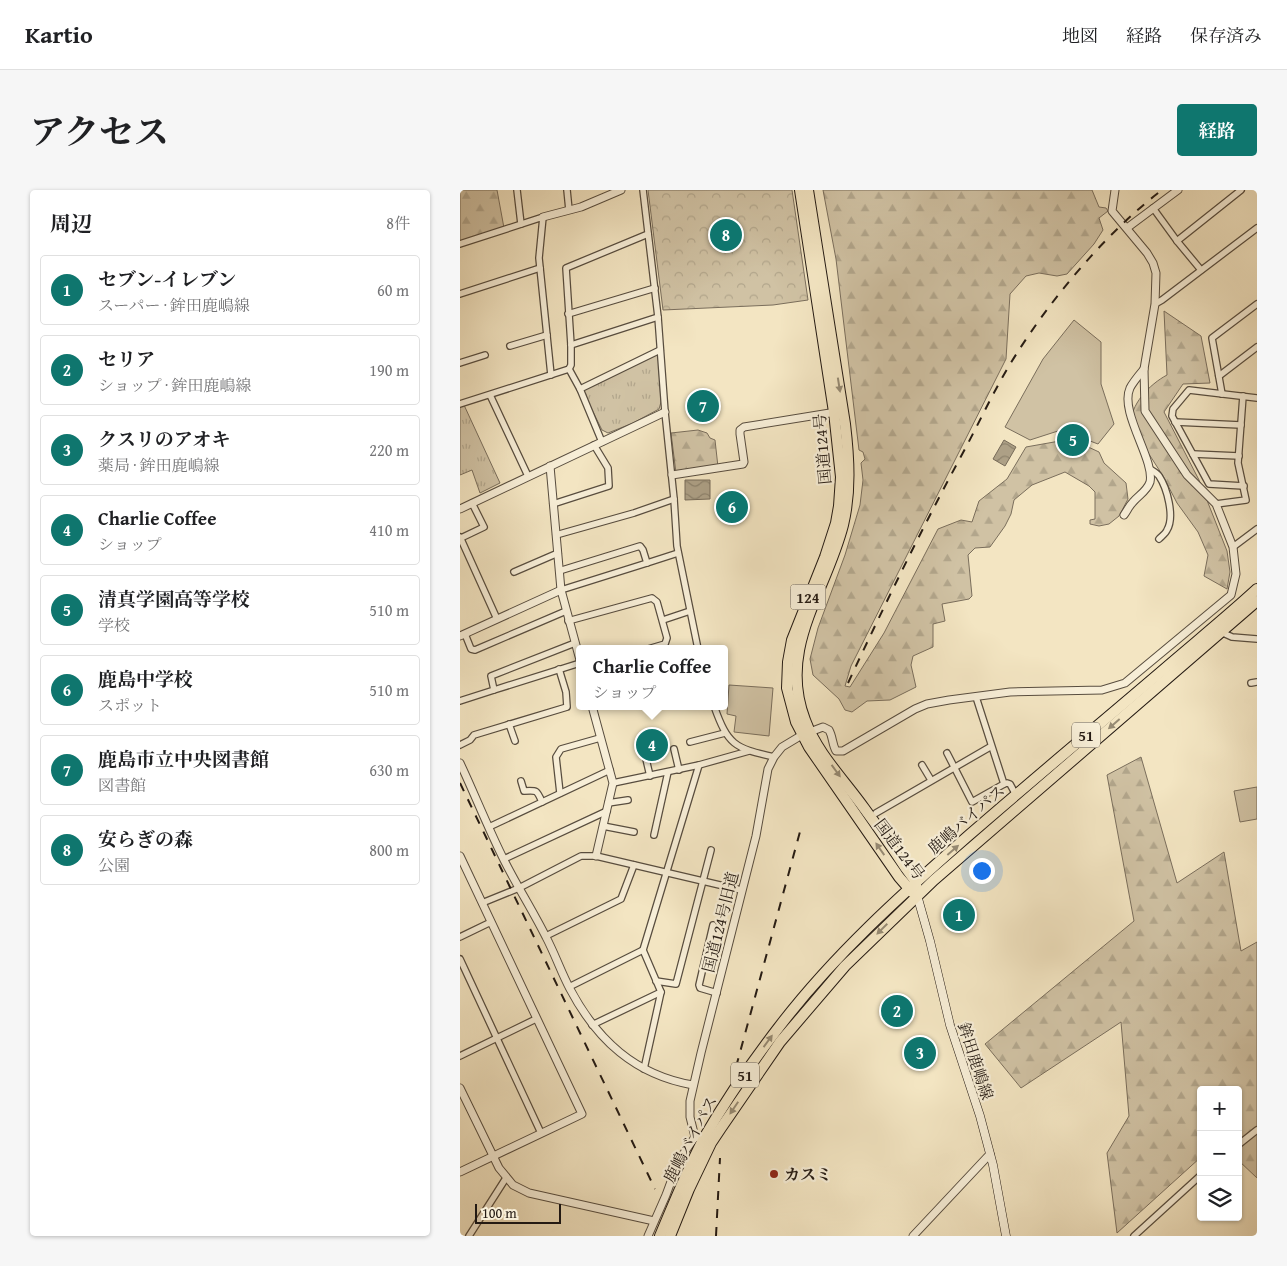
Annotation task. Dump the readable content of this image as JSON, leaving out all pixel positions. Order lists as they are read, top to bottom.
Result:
{
  "streets": {
    "highway": [
      "国道124号",
      "124",
      "51",
      "鹿嶋バイパス"
    ],
    "main road": ["鉾田鹿嶋線"],
    "street": ["国道124号旧道"]
  },
  "crossings": [
    ["国道124号", "鹿嶋バイパス"],
    ["国道124号", "国道124号旧道"],
    ["国道124号", "鉾田鹿嶋線"],
    ["鹿嶋バイパス", "国道124号旧道"],
    ["鹿嶋バイパス", "鉾田鹿嶋線"]
  ],
  "places": ["カスミ"],
  "scale_bar": "100 m",
  "page": {
    "header": "Kartio",
    "nav": ["地図", "経路", "保存済み"],
    "title": "アクセス",
    "buttons": "経路",
    "heading": ["周辺", "8件"],
    "pins": [
      "8",
      "7",
      "5",
      "6",
      "4",
      "1",
      "2",
      "3"
    ],
    "list": [
      {
        "mark": "1",
        "name": "セブン-イレブン",
        "note": "スーパー · 鉾田鹿嶋線",
        "value": "60 m"
      },
      {
        "mark": "2",
        "name": "セリア",
        "note": "ショップ · 鉾田鹿嶋線",
        "value": "190 m"
      },
      {
        "mark": "3",
        "name": "クスリのアオキ",
        "note": "薬局 · 鉾田鹿嶋線",
        "value": "220 m"
      },
      {
        "mark": "4",
        "name": "Charlie Coffee",
        "note": "ショップ",
        "value": "410 m"
      },
      {
        "mark": "5",
        "name": "清真学園高等学校",
        "note": "学校",
        "value": "510 m"
      },
      {
        "mark": "6",
        "name": "鹿島中学校",
        "note": "スポット",
        "value": "510 m"
      },
      {
        "mark": "7",
        "name": "鹿島市立中央図書館",
        "note": "図書館",
        "value": "630 m"
      },
      {
        "mark": "8",
        "name": "安らぎの森",
        "note": "公園",
        "value": "800 m"
      }
    ],
    "popup": ["Charlie Coffee", "ショップ"],
    "map_buttons": ["+", "−"],
    "scale": "100 m"
  }
}
